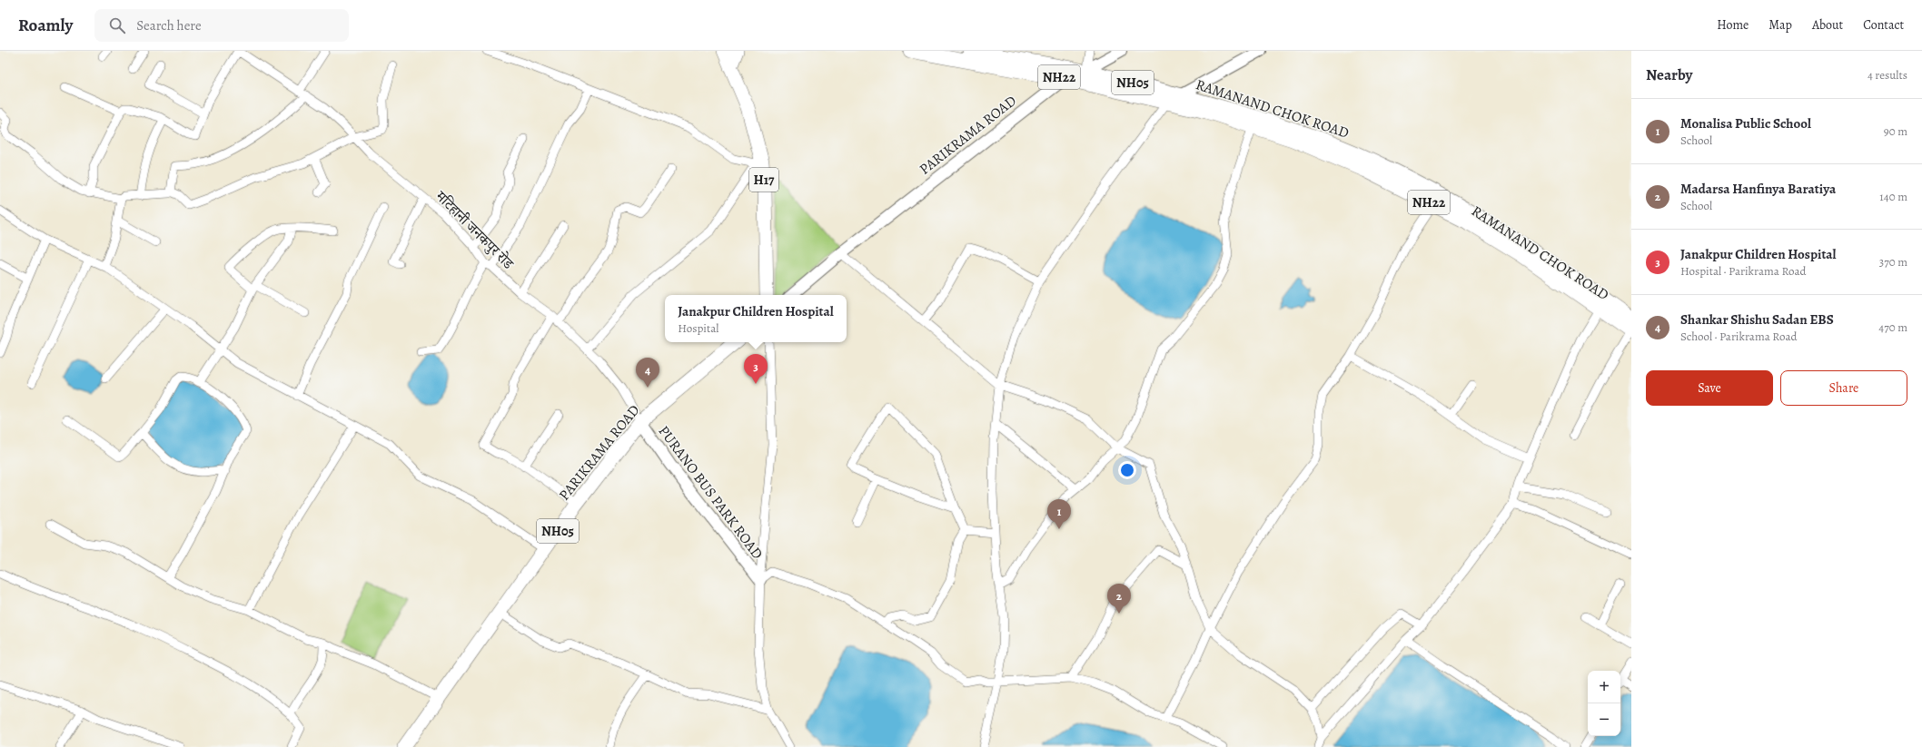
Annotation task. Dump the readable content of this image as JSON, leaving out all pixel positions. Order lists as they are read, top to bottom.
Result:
{
  "streets": {
    "main road": [
      "NH22",
      "NH05",
      "RAMANAND CHOK ROAD",
      "PARIKRAMA ROAD",
      "H17"
    ],
    "street": ["मटिहानी जनकपुर रोड", "PURANO BUS PARK ROAD"]
  },
  "crossings": [
    ["RAMANAND CHOK ROAD", "PARIKRAMA ROAD"],
    ["PARIKRAMA ROAD", "मटिहानी जनकपुर रोड"],
    ["PARIKRAMA ROAD", "PURANO BUS PARK ROAD"],
    ["मटिहानी जनकपुर रोड", "PURANO BUS PARK ROAD"]
  ],
  "page": {
    "header": "Roamly",
    "search": "Search here",
    "nav": [
      "Home",
      "Map",
      "About",
      "Contact"
    ],
    "heading": ["Nearby", "4 results"],
    "list": [
      {
        "mark": "1",
        "name": "Monalisa Public School",
        "note": "School",
        "value": "90 m"
      },
      {
        "mark": "2",
        "name": "Madarsa Hanfinya Baratiya",
        "note": "School",
        "value": "140 m"
      },
      {
        "mark": "3",
        "name": "Janakpur Children Hospital",
        "note": "Hospital · Parikrama Road",
        "value": "370 m"
      },
      {
        "mark": "4",
        "name": "Shankar Shishu Sadan EBS",
        "note": "School · Parikrama Road",
        "value": "470 m"
      }
    ],
    "popup": ["Janakpur Children Hospital", "Hospital"],
    "pins": [
      "3",
      "4",
      "1",
      "2"
    ],
    "buttons": ["Save", "Share"],
    "map_buttons": ["+", "−"]
  }
}
